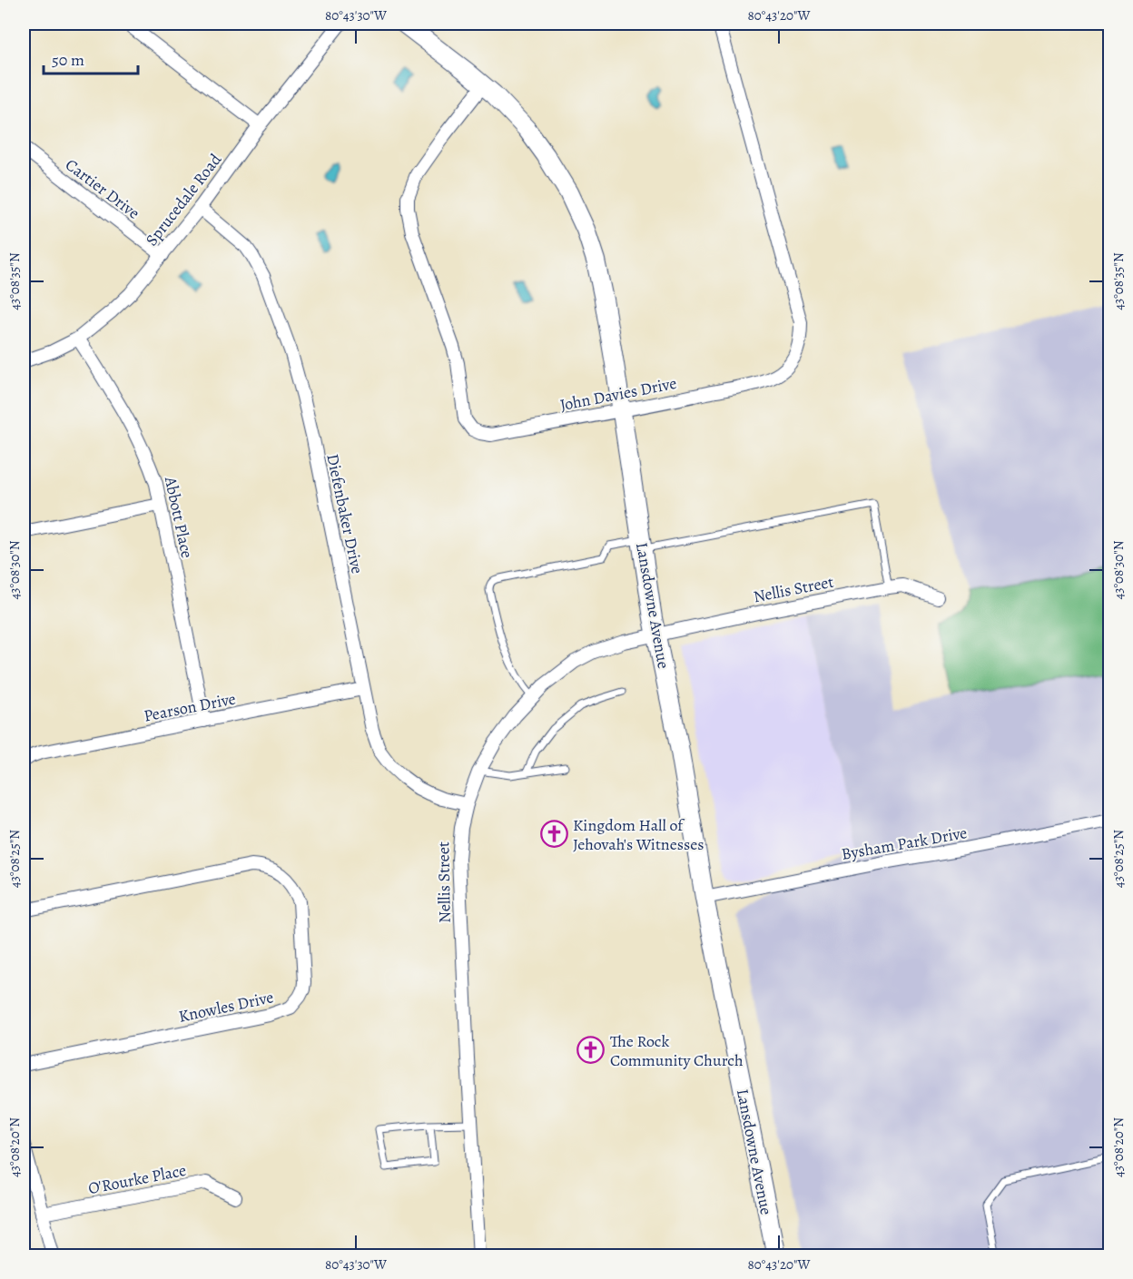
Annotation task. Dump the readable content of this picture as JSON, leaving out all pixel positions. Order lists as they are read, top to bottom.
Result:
{
  "streets": {
    "main road": ["Lansdowne Avenue"],
    "street": [
      "Cartier Drive",
      "Sprucedale Road",
      "John Davies Drive",
      "Diefenbaker Drive",
      "Abbott Place",
      "Nellis Street",
      "Pearson Drive",
      "Bysham Park Drive",
      "Knowles Drive",
      "O'Rourke Place"
    ]
  },
  "crossings": [
    ["Cartier Drive", "Sprucedale Road"],
    ["Sprucedale Road", "Diefenbaker Drive"],
    ["Sprucedale Road", "Abbott Place"],
    ["John Davies Drive", "Lansdowne Avenue"],
    ["Diefenbaker Drive", "Nellis Street"],
    ["Diefenbaker Drive", "Pearson Drive"],
    ["Abbott Place", "Pearson Drive"],
    ["Nellis Street", "Lansdowne Avenue"],
    ["Lansdowne Avenue", "Bysham Park Drive"]
  ],
  "places": {
    "church": ["Kingdom Hall of Jehovah's Witnesses", "The Rock Community Church"]
  },
  "scale_bar": "50 m",
  "coordinates": [
    "80°43'30\"W",
    "80°43'20\"W",
    "43°08'35\"N",
    "43°08'30\"N",
    "43°08'25\"N",
    "43°08'20\"N"
  ]
}
